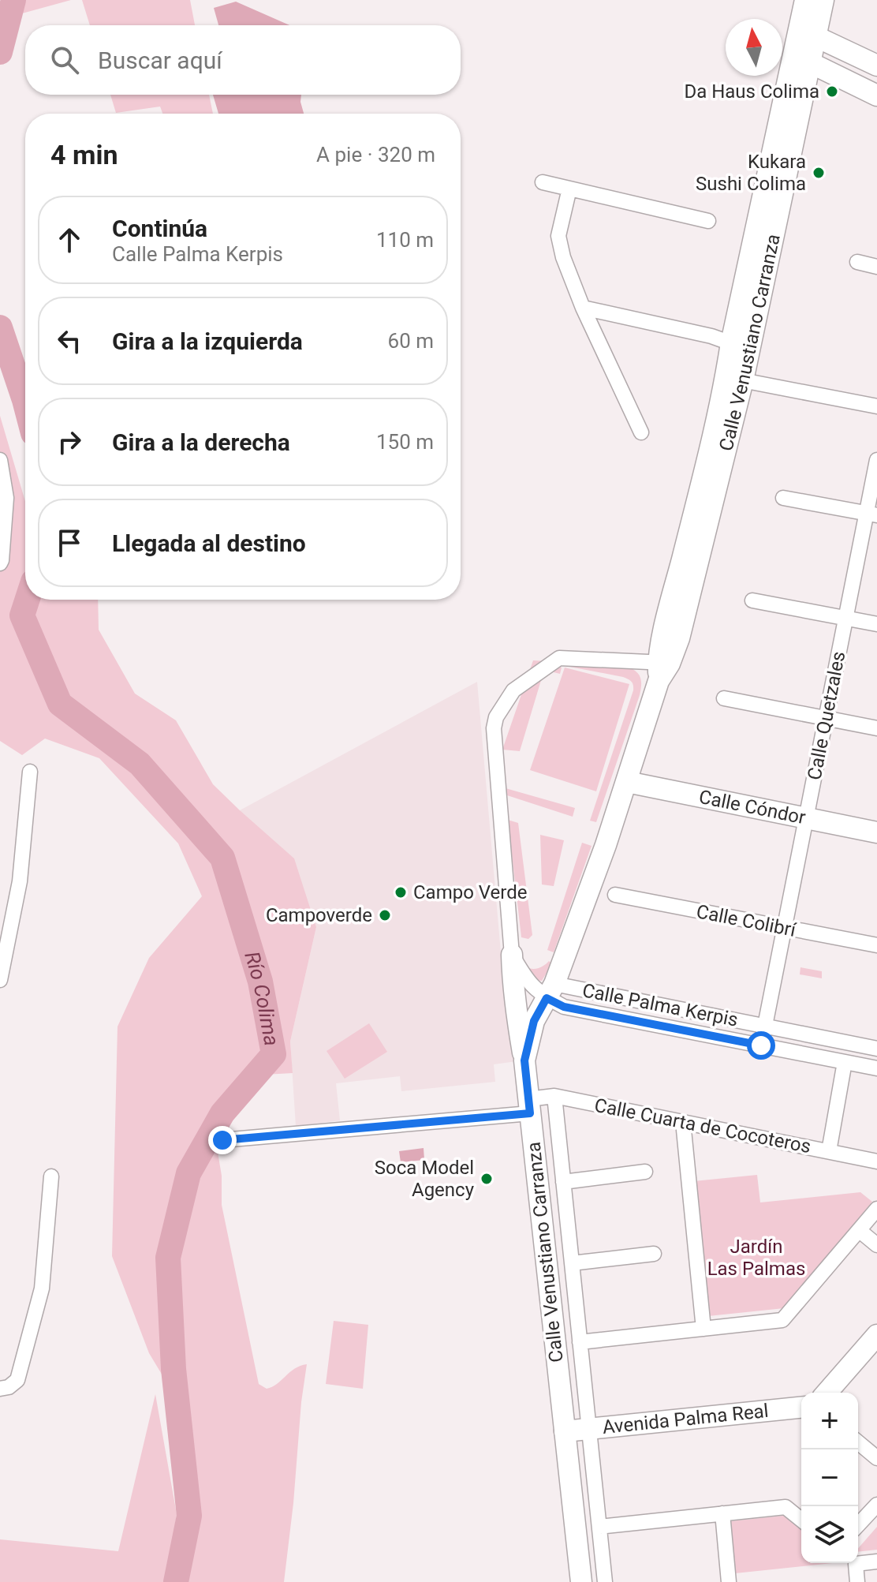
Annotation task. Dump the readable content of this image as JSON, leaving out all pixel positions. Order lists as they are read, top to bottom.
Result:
{
  "streets": {
    "street": [
      "Calle Venustiano Carranza",
      "Calle Quetzales",
      "Calle Cóndor",
      "Calle Colibrí",
      "Calle Palma Kerpis",
      "Calle Cuarta de Cocoteros",
      "Avenida Palma Real"
    ]
  },
  "crossings": [
    ["Calle Venustiano Carranza", "Calle Cóndor"],
    ["Calle Venustiano Carranza", "Calle Palma Kerpis"],
    ["Calle Venustiano Carranza", "Calle Cuarta de Cocoteros"],
    ["Calle Venustiano Carranza", "Avenida Palma Real"],
    ["Calle Quetzales", "Calle Cóndor"],
    ["Calle Quetzales", "Calle Colibrí"],
    ["Calle Quetzales", "Calle Palma Kerpis"]
  ],
  "water": ["Río Colima"],
  "parks": ["Jardín Las Palmas"],
  "places": [
    "Da Haus Colima",
    "Kukara Sushi Colima",
    "Campo Verde",
    "Campoverde",
    "Soca Model Agency"
  ],
  "north": "top",
  "page": {
    "search": "Buscar aquí",
    "heading": ["4 min", "A pie · 320 m"],
    "list": [
      ["Continúa", "Calle Palma Kerpis", "110 m"],
      ["Gira a la izquierda", "60 m"],
      ["Gira a la derecha", "150 m"],
      "Llegada al destino"
    ],
    "map_buttons": ["+", "−"]
  }
}
